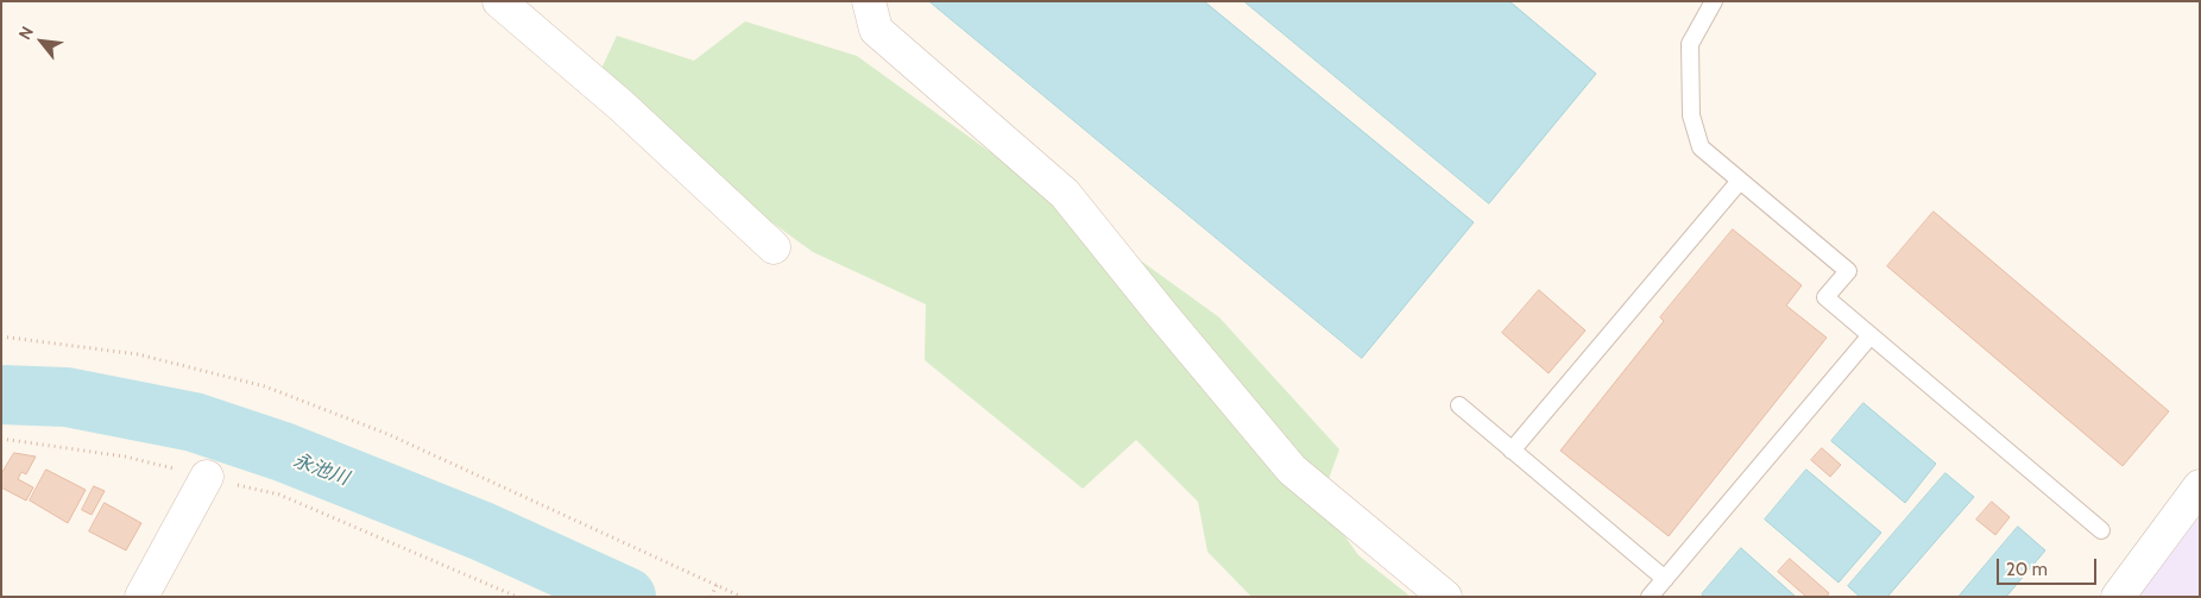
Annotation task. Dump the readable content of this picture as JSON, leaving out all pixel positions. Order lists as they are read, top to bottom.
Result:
{
  "water": ["永池川"],
  "scale_bar": "20 m",
  "north": "top left"
}
